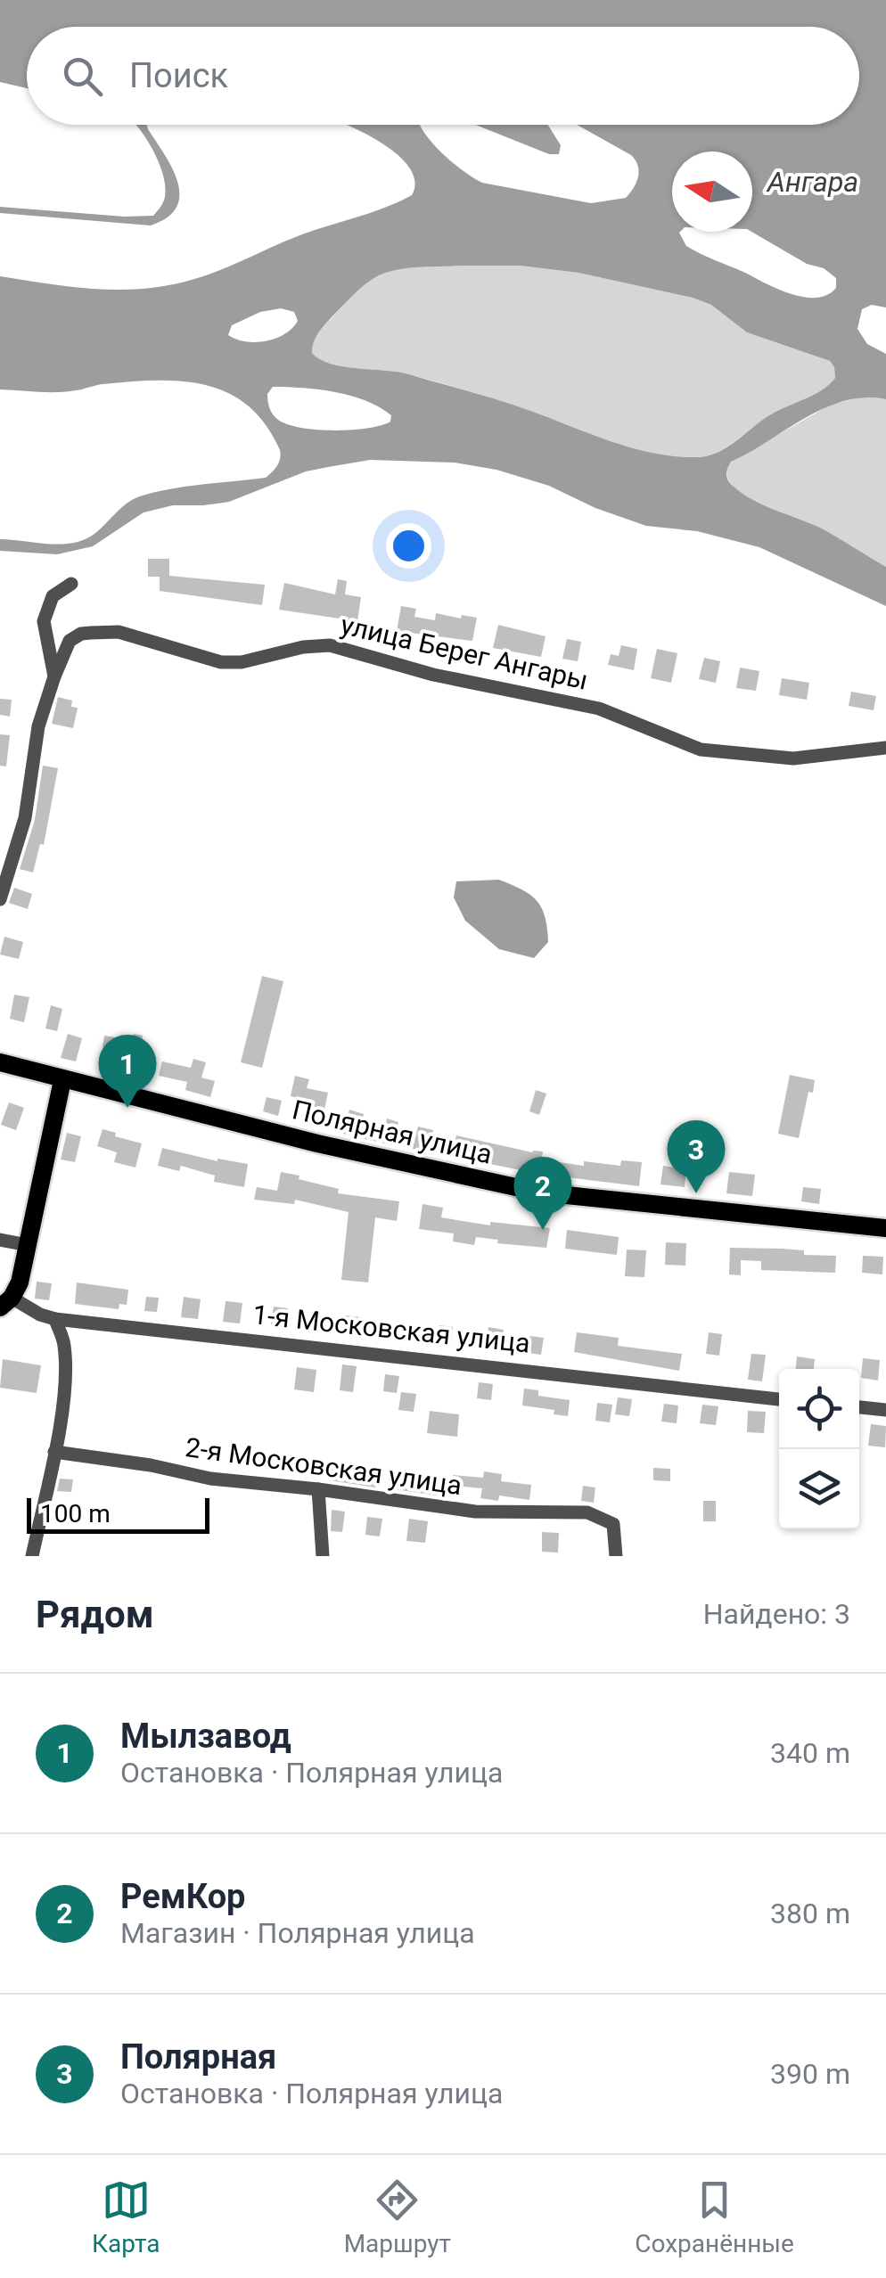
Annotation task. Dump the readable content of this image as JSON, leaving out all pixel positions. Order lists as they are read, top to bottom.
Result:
{
  "streets": {
    "main road": ["Полярная улица"],
    "street": ["улица Берег Ангары", "1-я Московская улица", "2-я Московская улица"]
  },
  "water": ["Ангара"],
  "scale_bar": "100 m",
  "north": "left",
  "page": {
    "search": "Поиск",
    "pins": ["1", "3", "2"],
    "scale": "100 m",
    "heading": ["Рядом", "Найдено: 3"],
    "list": [
      {
        "mark": "1",
        "name": "Мылзавод",
        "note": "Остановка · Полярная улица",
        "value": "340 m"
      },
      {
        "mark": "2",
        "name": "РемКор",
        "note": "Магазин · Полярная улица",
        "value": "380 m"
      },
      {
        "mark": "3",
        "name": "Полярная",
        "note": "Остановка · Полярная улица",
        "value": "390 m"
      }
    ],
    "nav": ["Карта", "Маршрут", "Сохранённые"]
  }
}
